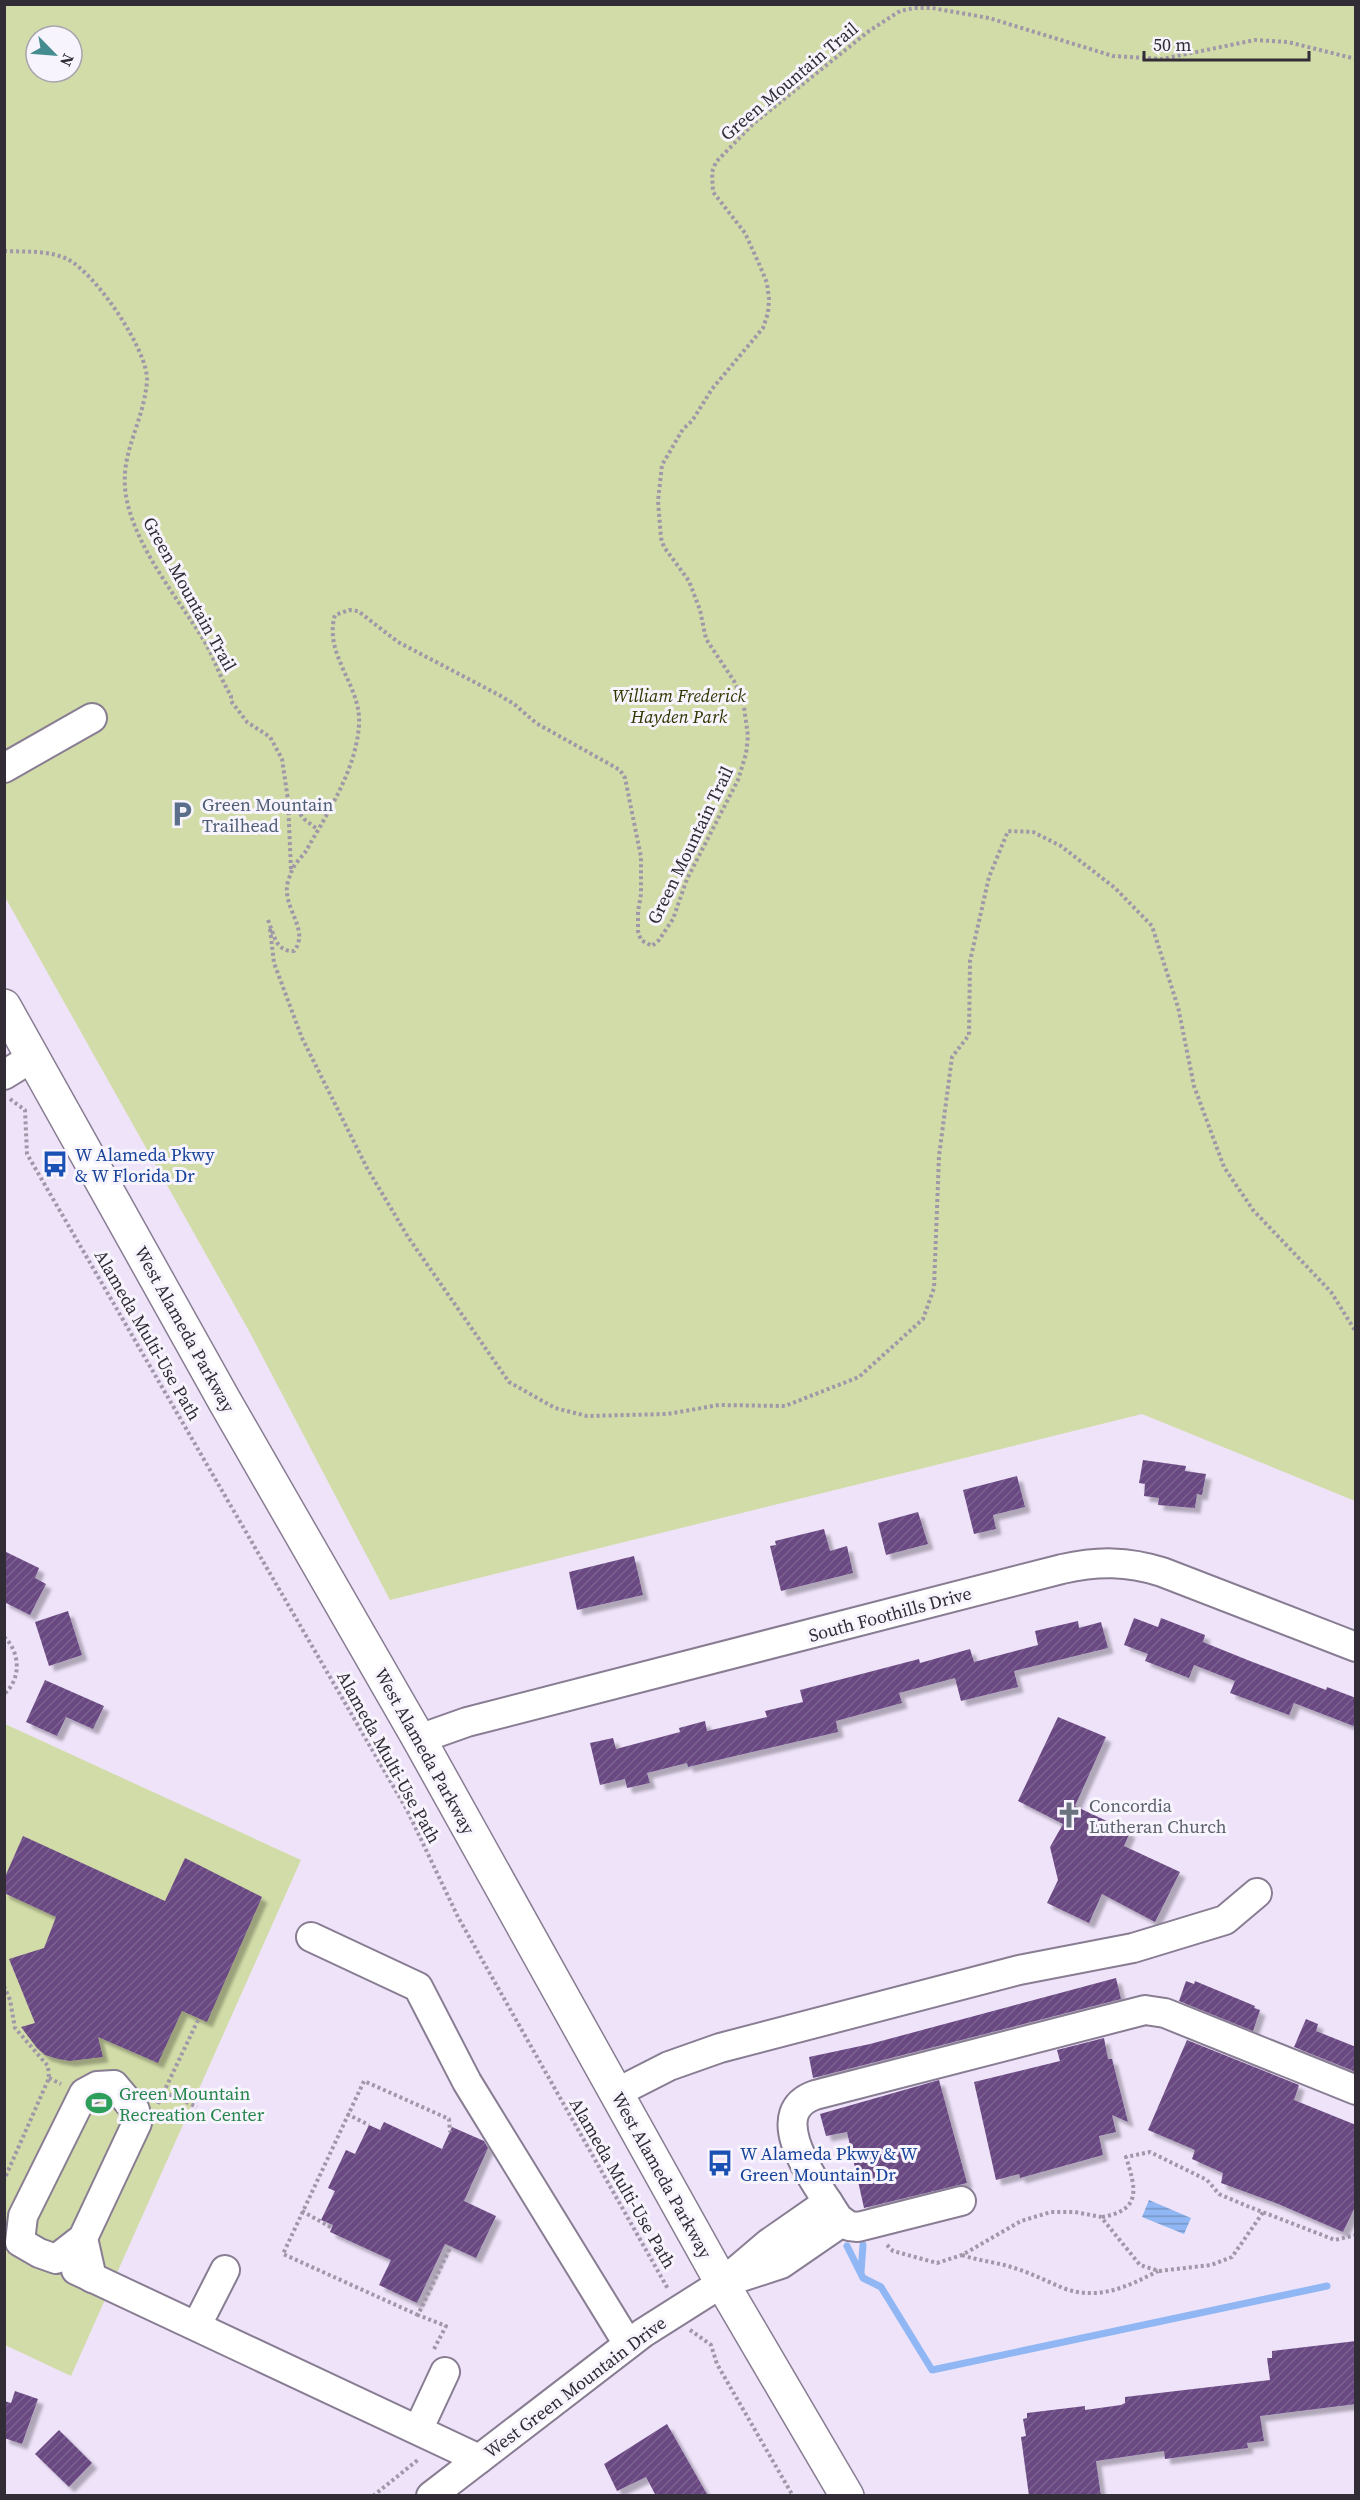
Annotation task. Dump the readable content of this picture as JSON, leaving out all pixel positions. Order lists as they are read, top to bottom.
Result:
{
  "streets": {
    "main road": ["West Alameda Parkway"],
    "street": ["South Foothills Drive", "West Green Mountain Drive"],
    "path": ["Green Mountain Trail", "Alameda Multi-Use Path"]
  },
  "crossings": [
    ["West Alameda Parkway", "South Foothills Drive"],
    ["West Alameda Parkway", "West Green Mountain Drive"],
    ["Alameda Multi-Use Path", "West Green Mountain Drive"]
  ],
  "parks": ["William Frederick Hayden Park"],
  "places": {
    "parking": ["Green Mountain Trailhead"],
    "bus stop": ["W Alameda Pkwy & W Florida Dr", "W Alameda Pkwy & W Green Mountain Dr"],
    "church": ["Concordia Lutheran Church"],
    "sports": ["Green Mountain Recreation Center"]
  },
  "scale_bar": "50 m",
  "north": "bottom right"
}
